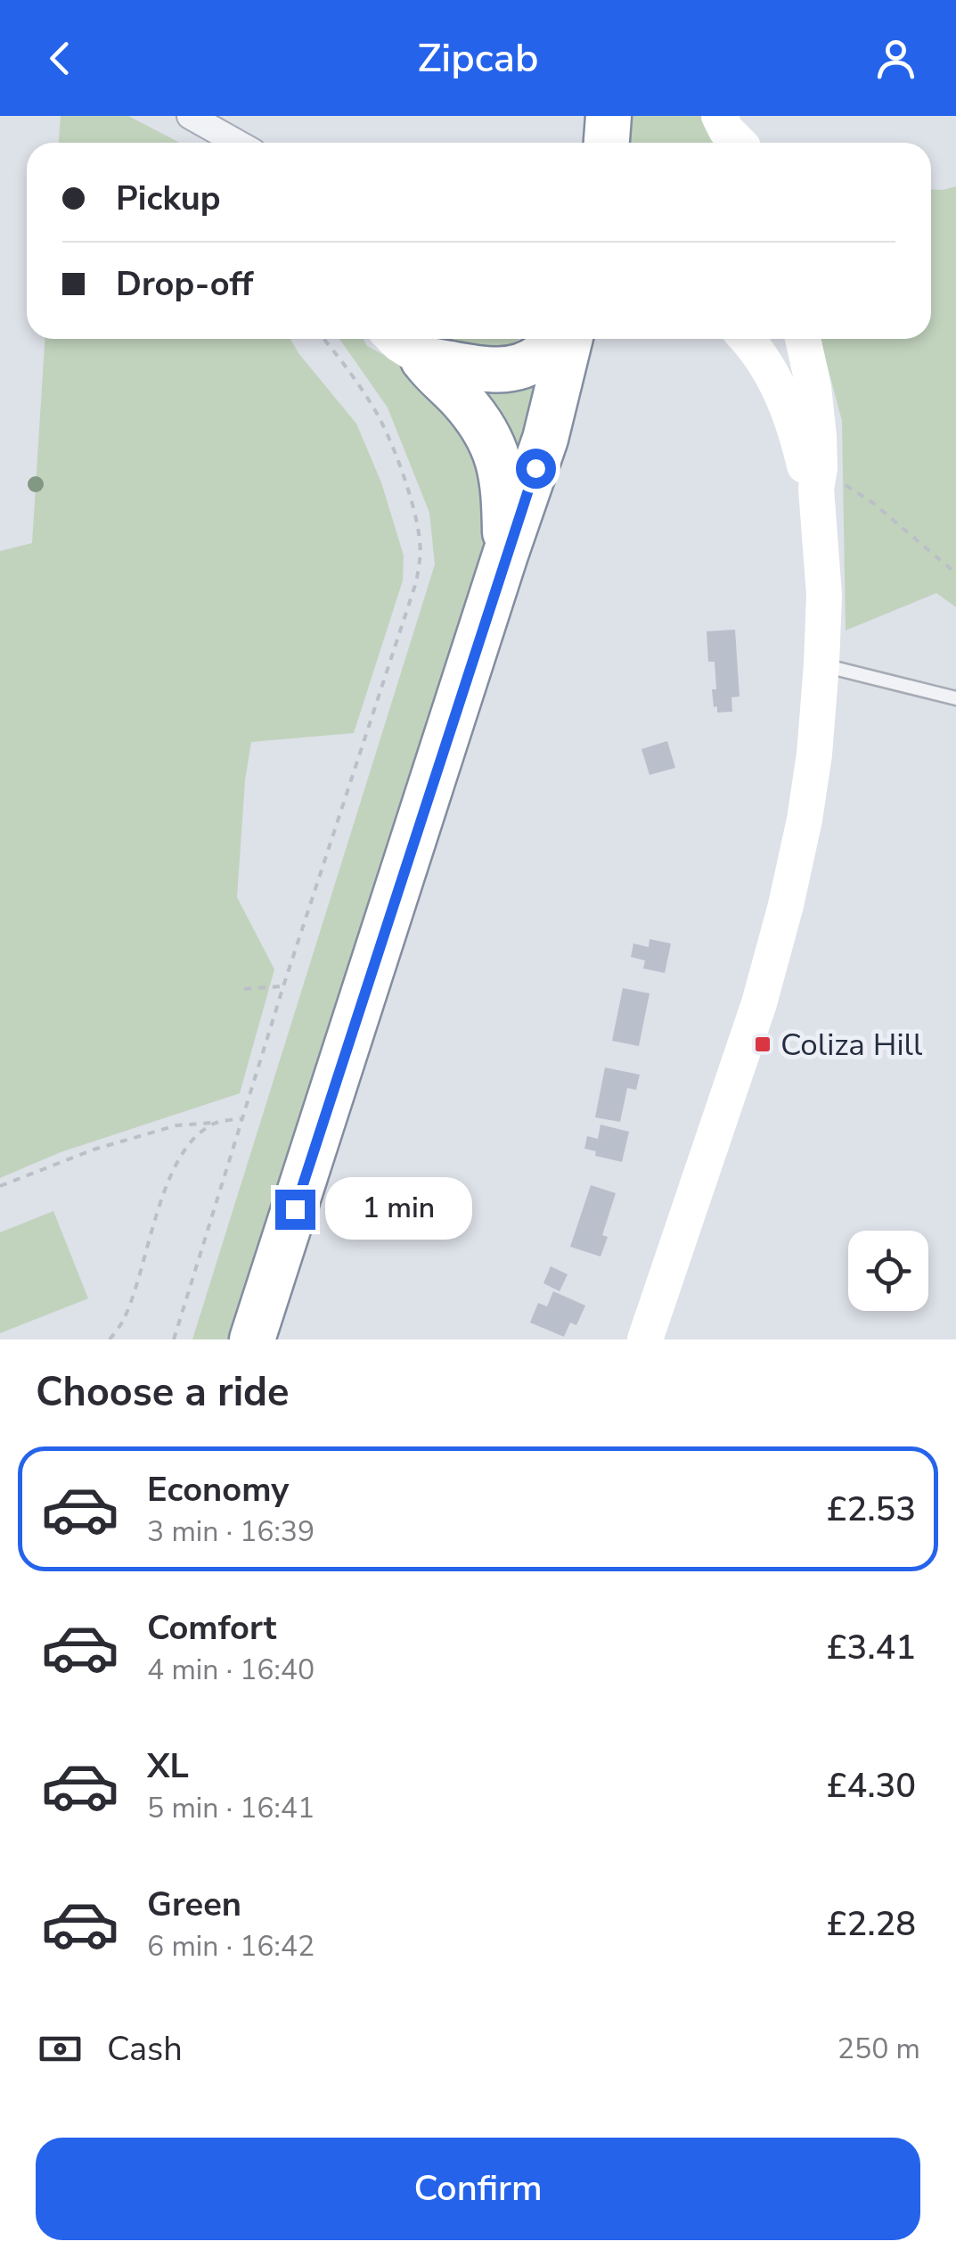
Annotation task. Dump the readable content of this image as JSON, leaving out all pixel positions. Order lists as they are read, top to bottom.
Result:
{
  "places": {
    "transit": ["Coliza Hill"]
  },
  "page": {
    "header": "Zipcab",
    "banner": ["Pickup", "Drop-off"],
    "bubble": "1 min",
    "heading": "Choose a ride",
    "list": [
      {
        "name": "Economy",
        "note": "3 min · 16:39",
        "value": "£2.53"
      },
      {
        "name": "Comfort",
        "note": "4 min · 16:40",
        "value": "£3.41"
      },
      {
        "name": "XL",
        "note": "5 min · 16:41",
        "value": "£4.30"
      },
      {
        "name": "Green",
        "note": "6 min · 16:42",
        "value": "£2.28"
      }
    ],
    "pay": ["Cash", "250 m"],
    "buttons": "Confirm"
  }
}
